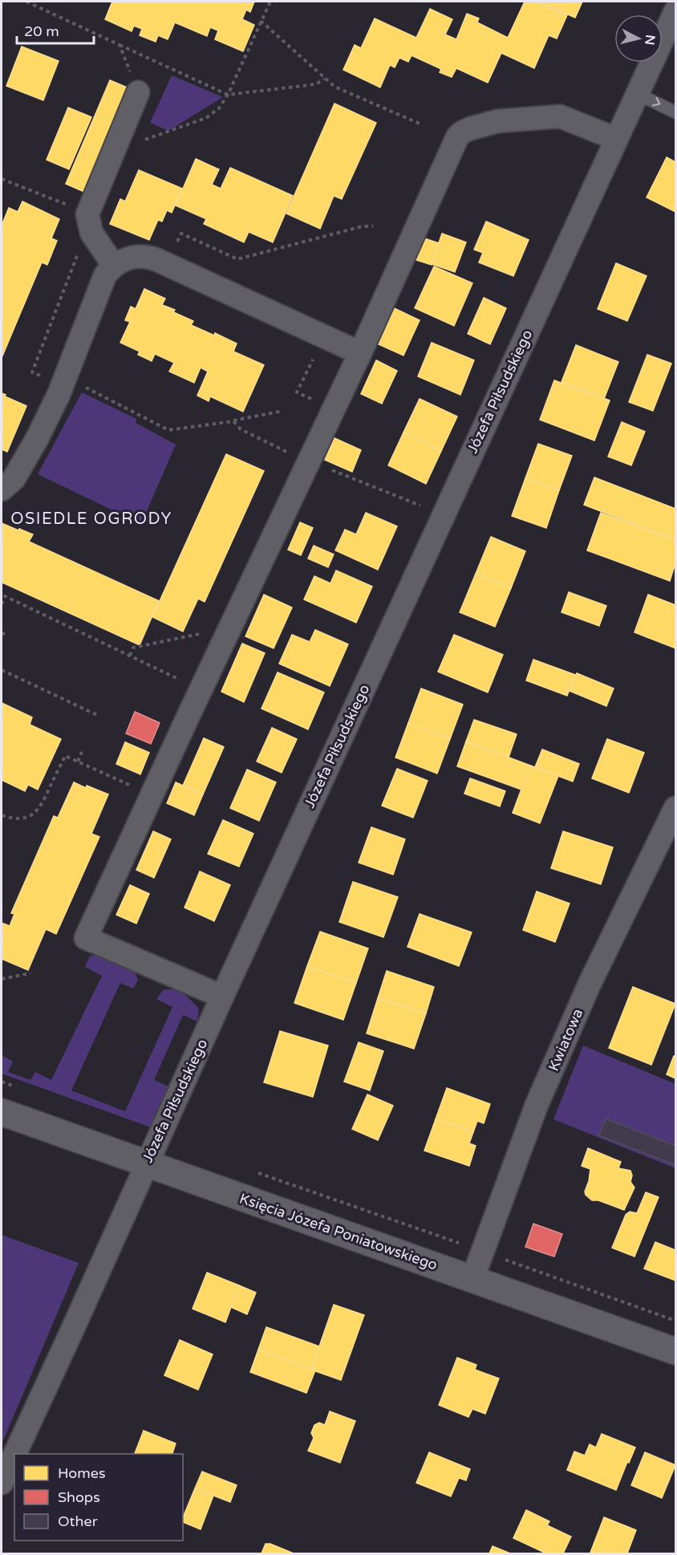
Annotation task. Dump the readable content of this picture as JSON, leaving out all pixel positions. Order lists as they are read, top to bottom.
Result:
{
  "streets": {
    "street": ["Józefa Piłsudskiego", "Kwiatowa", "Księcia Józefa Poniatowskiego"]
  },
  "crossings": [
    ["Józefa Piłsudskiego", "Księcia Józefa Poniatowskiego"],
    ["Kwiatowa", "Księcia Józefa Poniatowskiego"]
  ],
  "districts": ["OSIEDLE OGRODY"],
  "legend": ["Homes", "Shops", "Other"],
  "scale_bar": "20 m",
  "north": "right"
}
